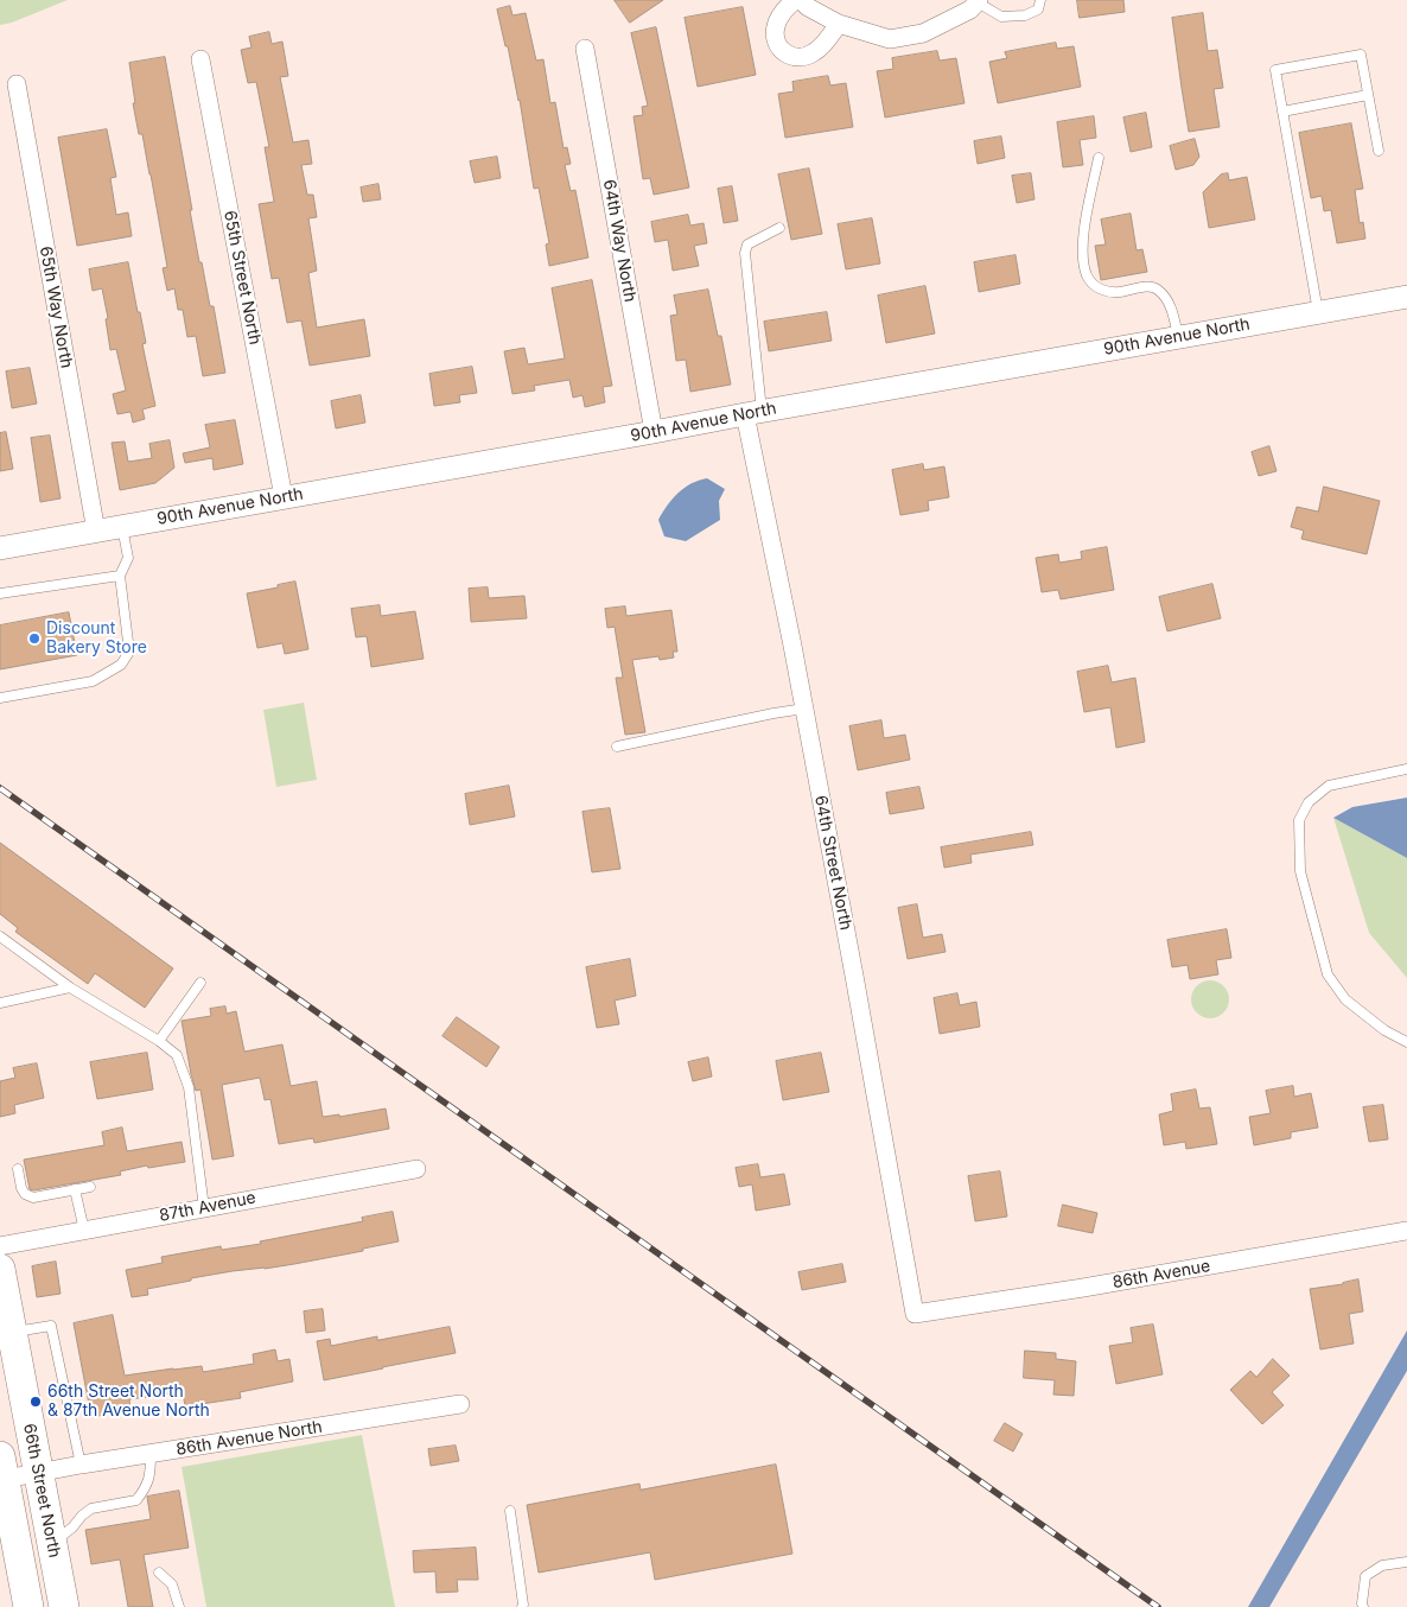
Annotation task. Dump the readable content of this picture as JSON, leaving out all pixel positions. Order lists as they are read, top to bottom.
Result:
{
  "streets": {
    "main road": ["66th Street North"],
    "street": [
      "64th Way North",
      "65th Street North",
      "65th Way North",
      "90th Avenue North",
      "64th Street North",
      "87th Avenue",
      "86th Avenue",
      "86th Avenue North"
    ]
  },
  "crossings": [
    ["64th Way North", "90th Avenue North"],
    ["65th Street North", "90th Avenue North"],
    ["65th Way North", "90th Avenue North"],
    ["90th Avenue North", "64th Street North"],
    ["64th Street North", "86th Avenue"],
    ["86th Avenue North", "66th Street North"]
  ],
  "places": ["Discount Bakery Store", "66th Street North & 87th Avenue North"]
}
